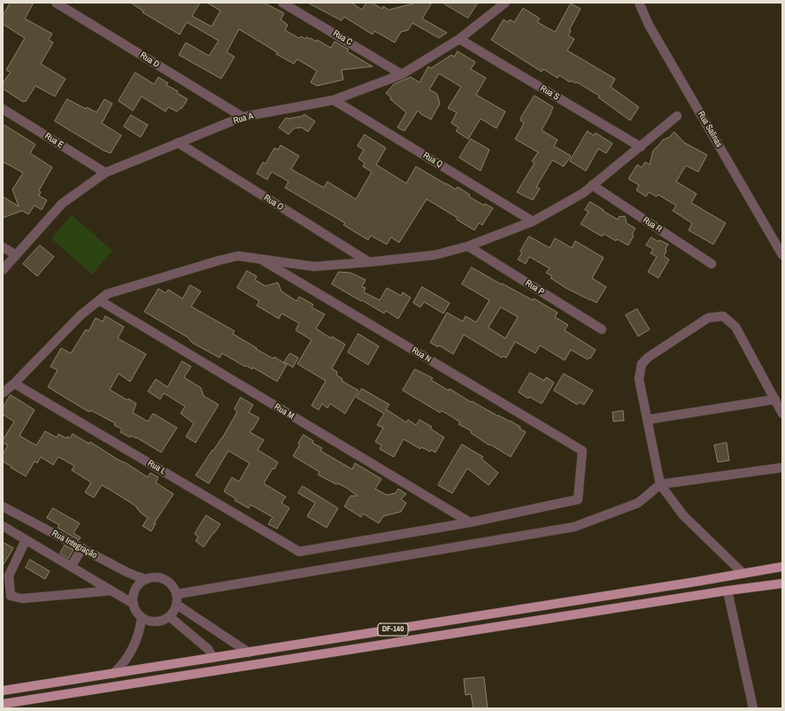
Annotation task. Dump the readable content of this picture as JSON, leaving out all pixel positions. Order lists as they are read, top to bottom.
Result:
{
  "streets": {
    "main road": ["DF-140"],
    "street": [
      "Rua C",
      "Rua D",
      "Rua S",
      "Rua A",
      "Rua Salinas",
      "Rua E",
      "Rua Q",
      "Rua O",
      "Rua R",
      "Rua P",
      "Rua N",
      "Rua M",
      "Rua L",
      "Rua Integração"
    ]
  },
  "crossings": [
    ["Rua C", "Rua A"],
    ["Rua D", "Rua A"],
    ["Rua S", "Rua A"],
    ["Rua A", "Rua E"],
    ["Rua A", "Rua Q"],
    ["Rua A", "Rua O"],
    ["Rua N", "Rua M"],
    ["Rua N", "Rua L"],
    ["Rua M", "Rua L"]
  ]
}
